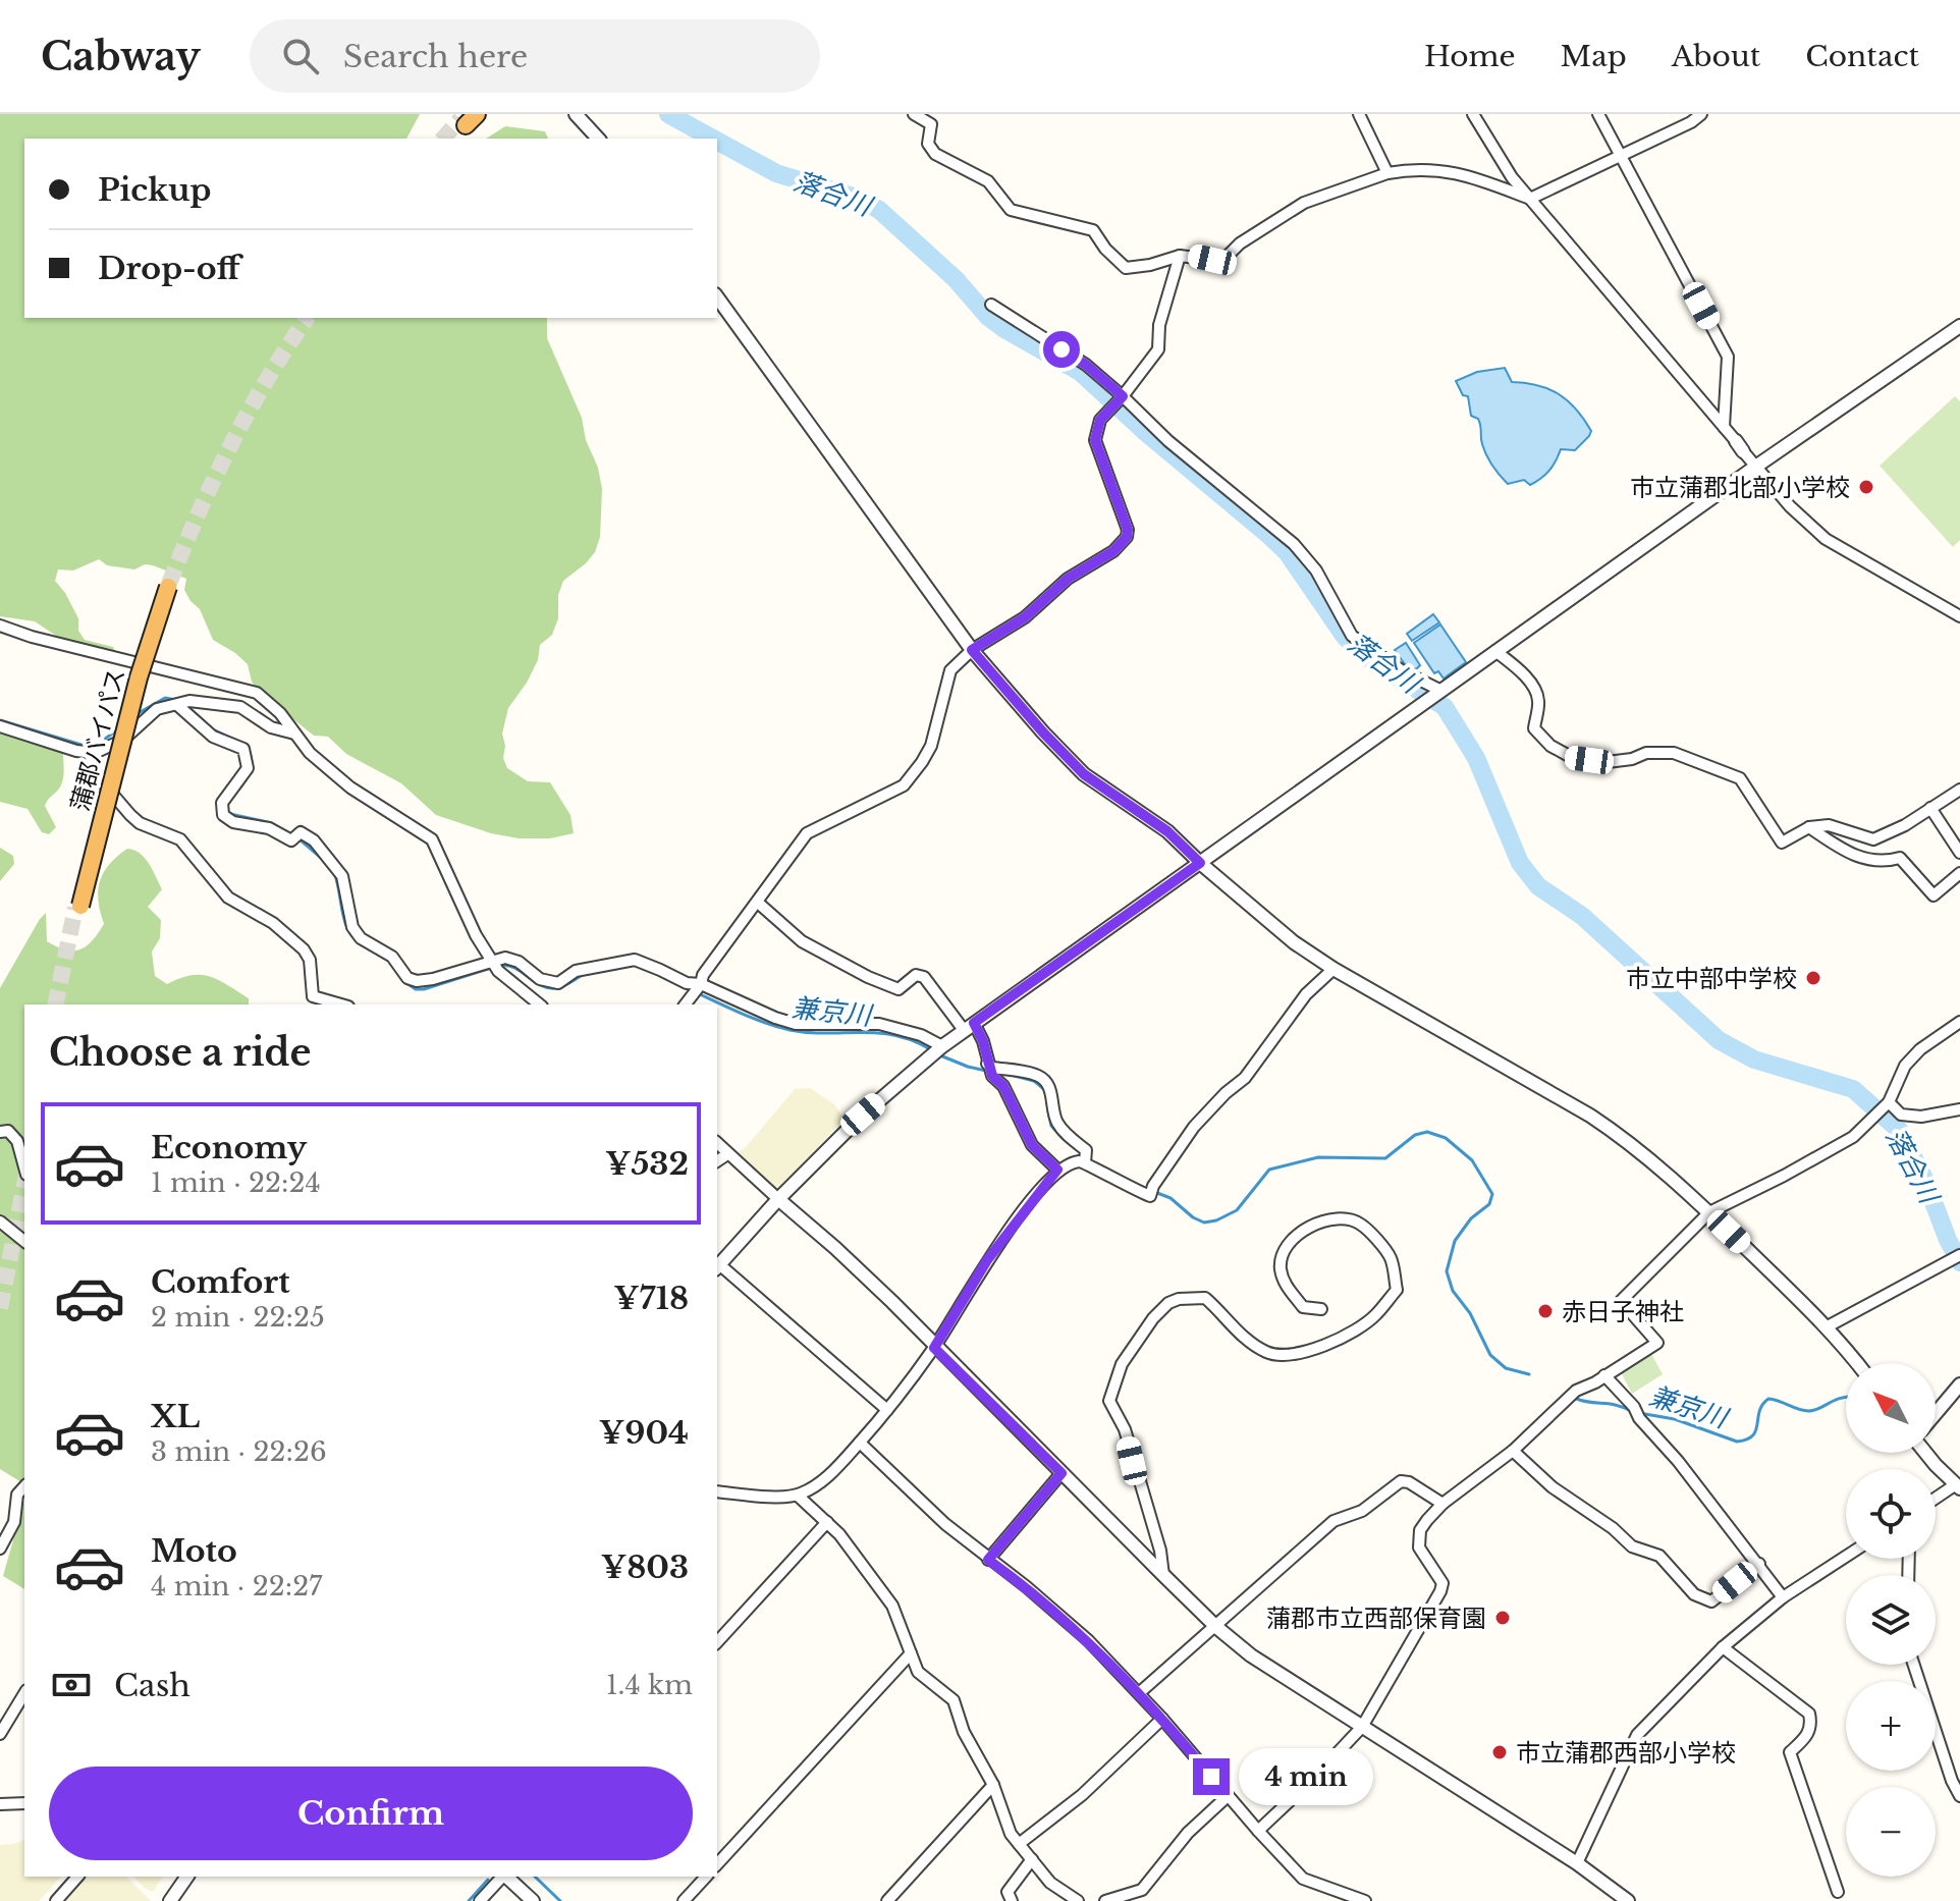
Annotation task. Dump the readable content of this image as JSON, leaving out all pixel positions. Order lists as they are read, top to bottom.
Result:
{
  "streets": {
    "highway": ["蒲郡バイパス"]
  },
  "water": ["落合川", "兼京川"],
  "places": [
    "市立蒲郡北部小学校",
    "市立中部中学校",
    "赤日子神社",
    "蒲郡市立西部保育園",
    "市立蒲郡西部小学校"
  ],
  "north": "top left",
  "page": {
    "header": "Cabway",
    "search": "Search here",
    "nav": [
      "Home",
      "Map",
      "About",
      "Contact"
    ],
    "banner": ["Pickup", "Drop-off"],
    "heading": "Choose a ride",
    "list": [
      {
        "name": "Economy",
        "note": "1 min · 22:24",
        "value": "¥532"
      },
      {
        "name": "Comfort",
        "note": "2 min · 22:25",
        "value": "¥718"
      },
      {
        "name": "XL",
        "note": "3 min · 22:26",
        "value": "¥904"
      },
      {
        "name": "Moto",
        "note": "4 min · 22:27",
        "value": "¥803"
      }
    ],
    "map_buttons": ["+", "−"],
    "pay": ["Cash", "1.4 km"],
    "bubble": "4 min",
    "buttons": "Confirm"
  }
}
